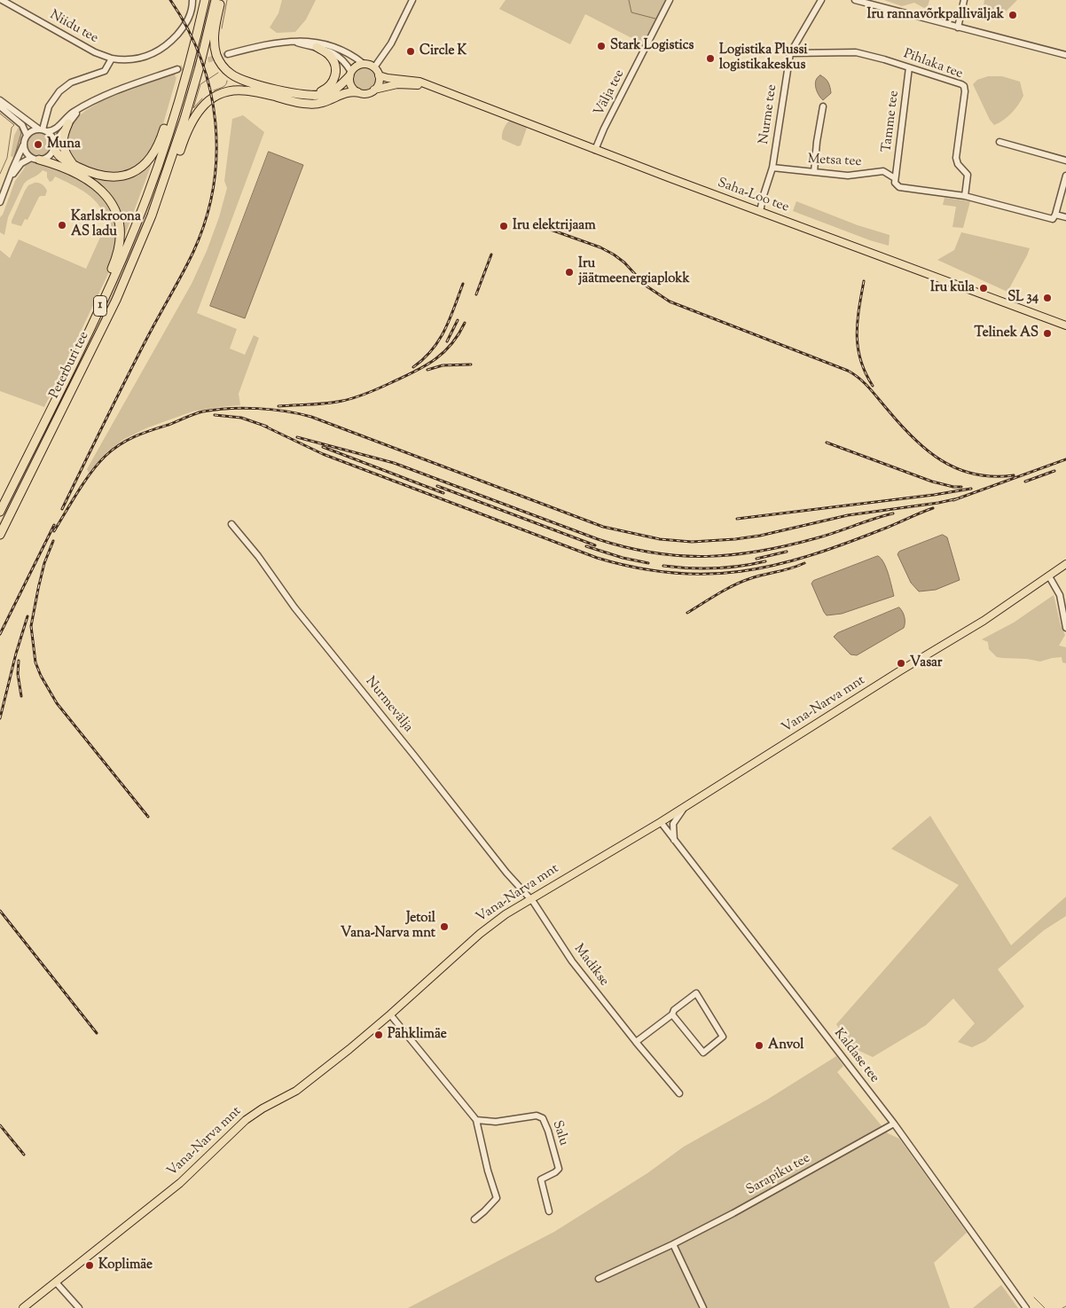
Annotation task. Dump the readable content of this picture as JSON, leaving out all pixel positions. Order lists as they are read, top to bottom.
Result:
{
  "streets": {
    "highway": ["1", "Peterburi tee"],
    "main road": ["Saha-Loo tee", "Vana-Narva mnt"],
    "street": [
      "Niidu tee",
      "Pihlaka tee",
      "Välja tee",
      "Nurme tee",
      "Tamme tee",
      "Metsa tee",
      "Nurmevälja",
      "Madikse",
      "Kaldase tee",
      "Salu",
      "Sarapiku tee"
    ]
  },
  "crossings": [
    ["Pihlaka tee", "Nurme tee"],
    ["Pihlaka tee", "Tamme tee"],
    ["Pihlaka tee", "Metsa tee"],
    ["Välja tee", "Saha-Loo tee"],
    ["Nurme tee", "Metsa tee"],
    ["Nurme tee", "Saha-Loo tee"],
    ["Tamme tee", "Metsa tee"],
    ["Nurmevälja", "Vana-Narva mnt"],
    ["Nurmevälja", "Madikse"],
    ["Vana-Narva mnt", "Madikse"],
    ["Vana-Narva mnt", "Kaldase tee"],
    ["Kaldase tee", "Sarapiku tee"]
  ],
  "places": [
    "Iru rannavõrkpalliväljak",
    "Stark Logistics",
    "Circle K",
    "Logistika Plussi logistikakeskus",
    "Muna",
    "Karlskroona AS ladu",
    "Iru elektrijaam",
    "Iru jäätmeenergiaplokk",
    "Iru küla",
    "SL 34",
    "Telinek AS",
    "Vasar",
    "Jetoil Vana-Narva mnt",
    "Pähklimäe",
    "Anvol",
    "Koplimäe"
  ]
}
